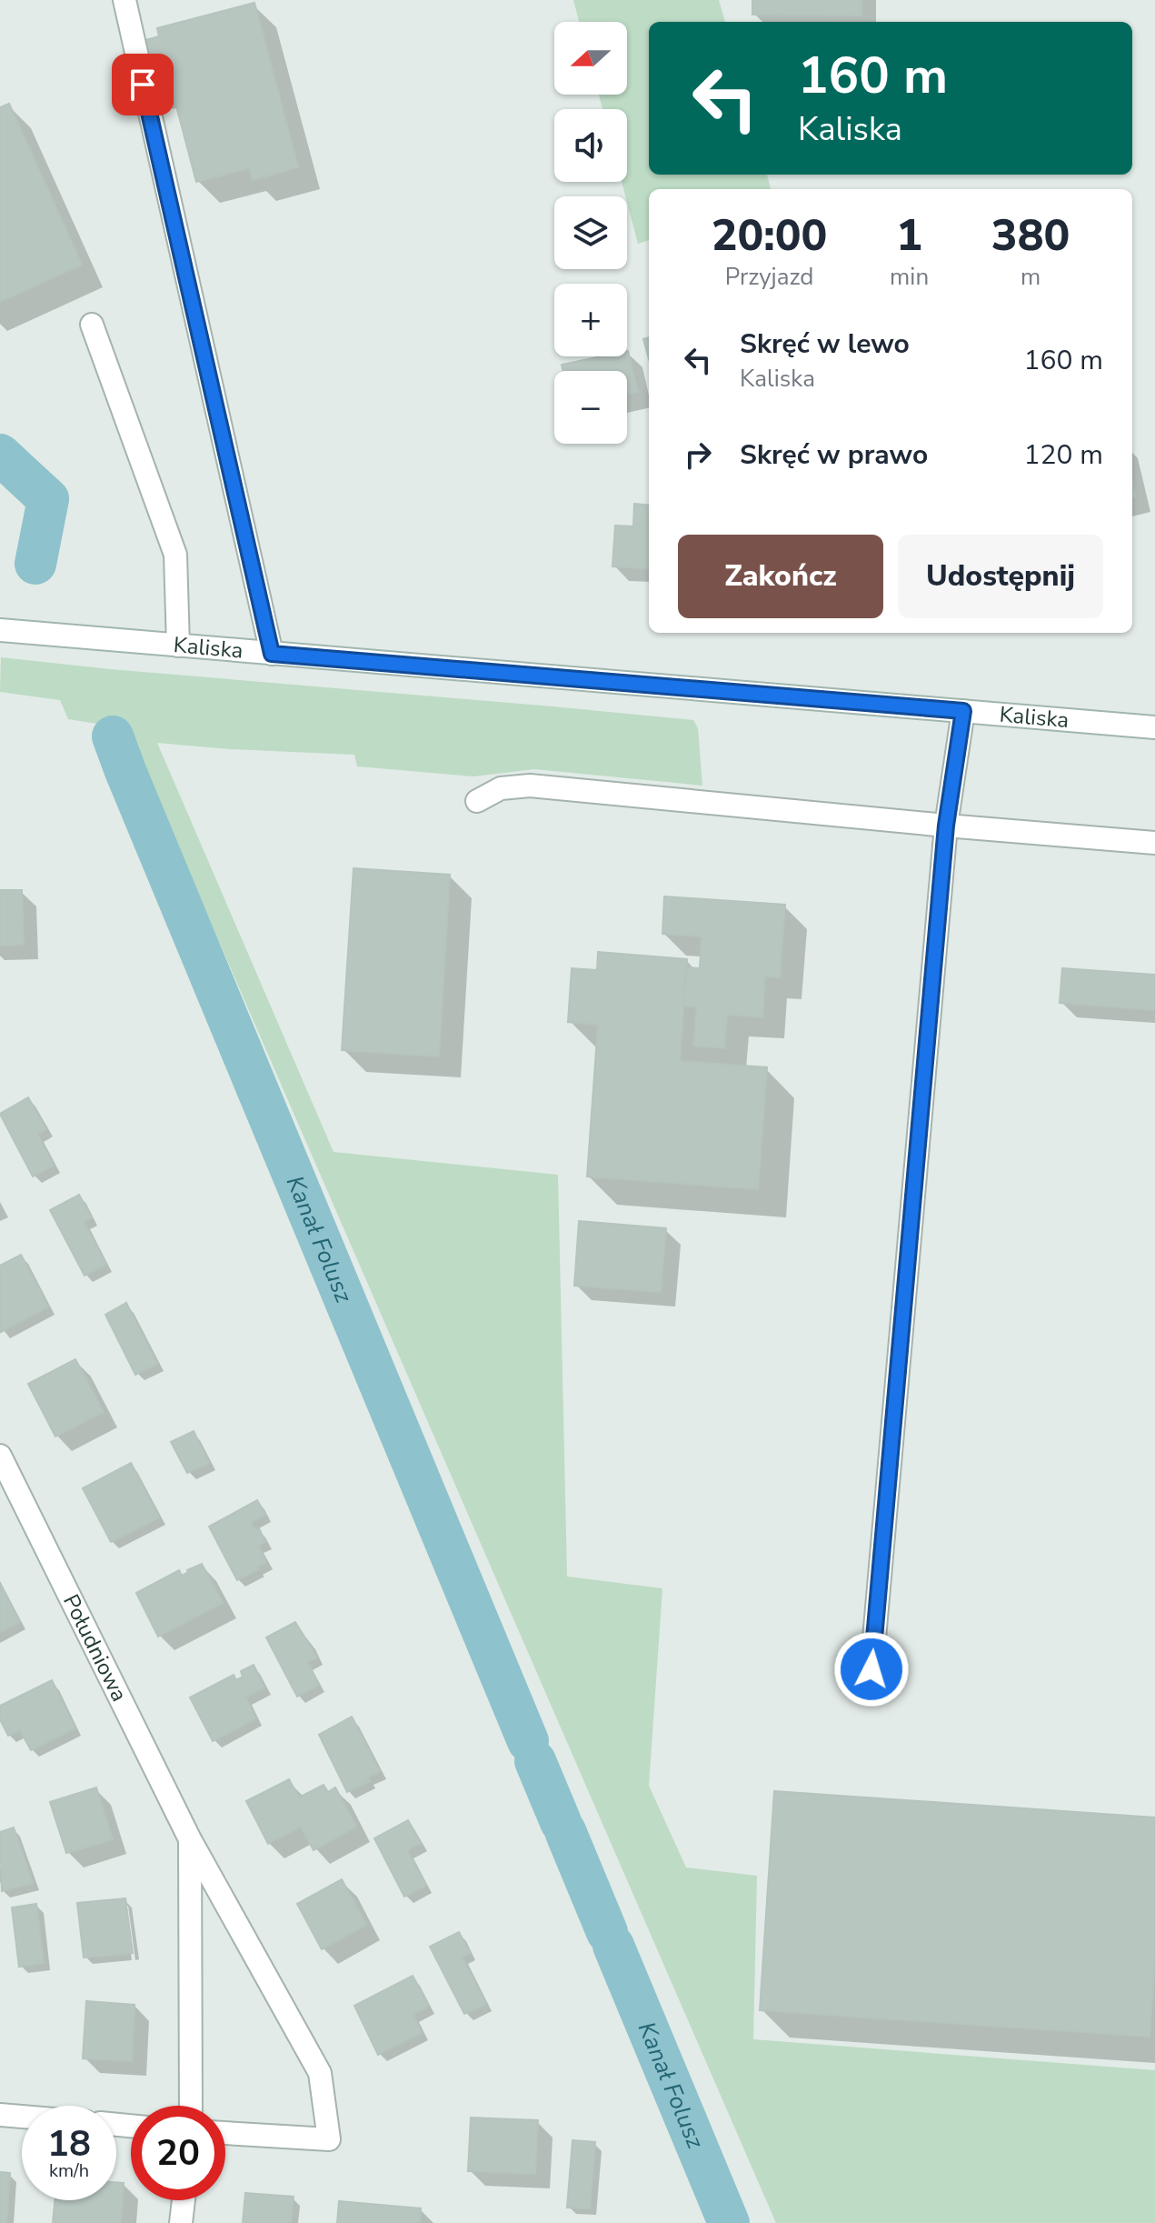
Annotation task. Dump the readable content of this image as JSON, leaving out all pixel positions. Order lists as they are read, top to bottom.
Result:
{
  "streets": {
    "street": ["Kaliska", "Południowa"]
  },
  "water": ["Kanał Folusz"],
  "north": "left",
  "page": {
    "map_buttons": ["+", "−"],
    "turn": ["160 m", "Kaliska"],
    "eta": [
      "20:00",
      "Przyjazd",
      "1",
      "min",
      "380",
      "m"
    ],
    "list": [
      {
        "name": "Skręć w lewo",
        "note": "Kaliska",
        "value": "160 m"
      },
      {
        "name": "Skręć w prawo",
        "value": "120 m"
      }
    ],
    "buttons": ["Zakończ", "Udostępnij"],
    "speed": "18 km/h",
    "limit": "20"
  }
}
